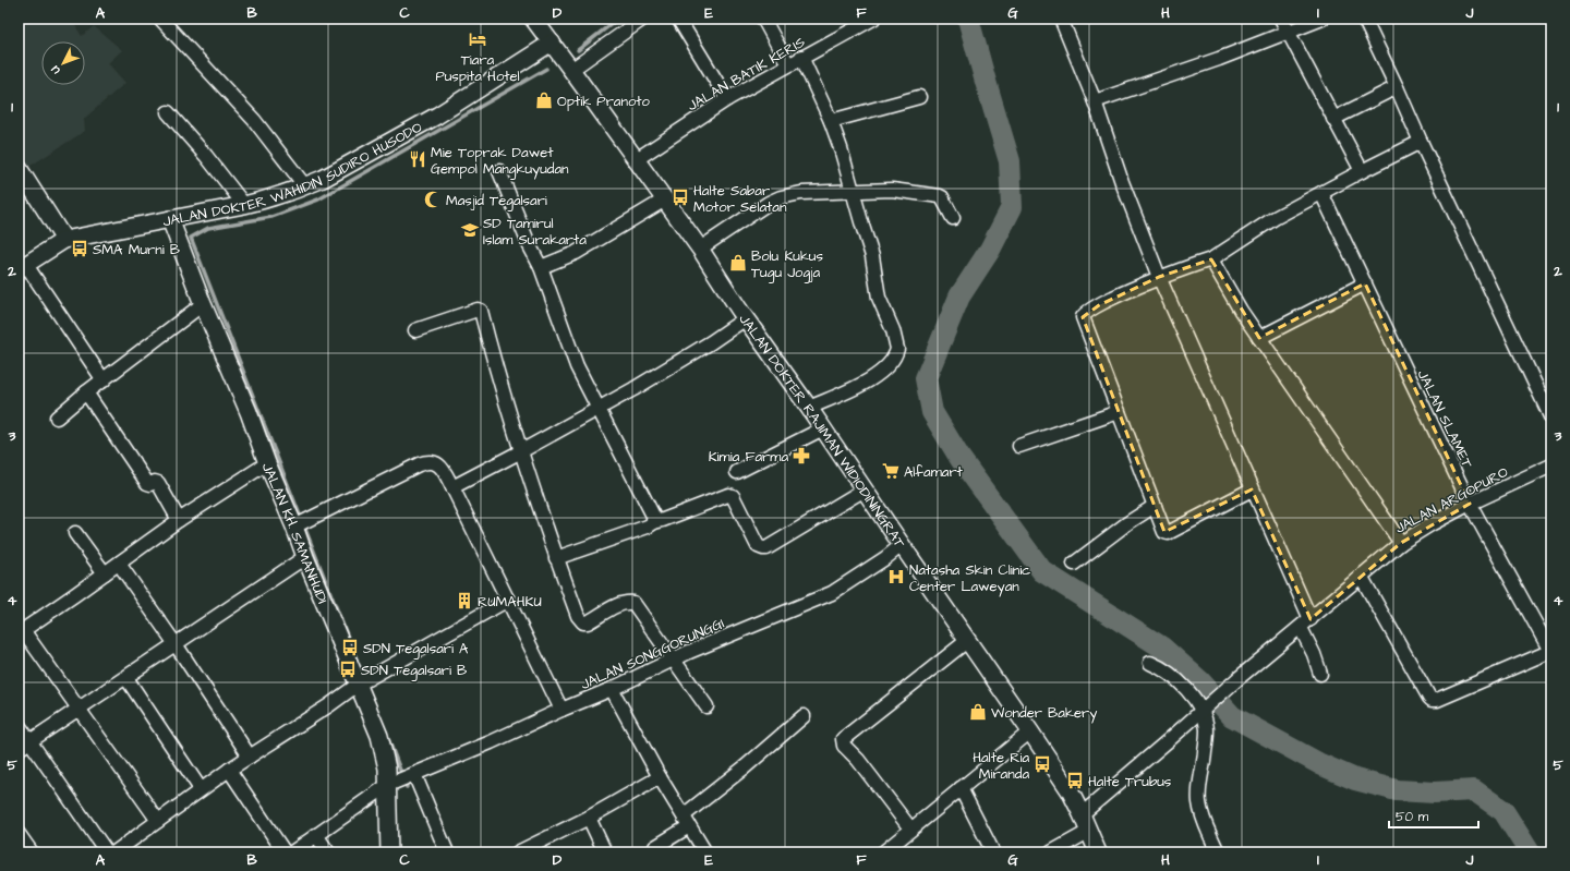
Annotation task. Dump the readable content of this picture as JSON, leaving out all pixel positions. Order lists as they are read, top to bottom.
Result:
{
  "streets": {
    "main road": ["JALAN DOKTER WAHIDIN SUDIRO HUSODO", "JALAN DOKTER RAJIMAN WIDIODININGRAT", "JALAN KH. SAMANHUDI"],
    "street": [
      "JALAN BATIK KERIS",
      "JALAN SLAMET",
      "JALAN ARGOPURO",
      "JALAN SONGGORUNGGI"
    ]
  },
  "crossings": [
    ["JALAN BATIK KERIS", "JALAN DOKTER RAJIMAN WIDIODININGRAT"],
    ["JALAN DOKTER WAHIDIN SUDIRO HUSODO", "JALAN DOKTER RAJIMAN WIDIODININGRAT"],
    ["JALAN DOKTER WAHIDIN SUDIRO HUSODO", "JALAN KH. SAMANHUDI"],
    ["JALAN SLAMET", "JALAN ARGOPURO"],
    ["JALAN DOKTER RAJIMAN WIDIODININGRAT", "JALAN ARGOPURO"],
    ["JALAN DOKTER RAJIMAN WIDIODININGRAT", "JALAN SONGGORUNGGI"],
    ["JALAN KH. SAMANHUDI", "JALAN SONGGORUNGGI"]
  ],
  "places": {
    "hotel": ["Tiara Puspita Hotel"],
    "shop": ["Optik Pranoto", "Bolu Kukus Tugu Jogja", "Wonder Bakery"],
    "restaurant": ["Mie Toprak Dawet Gempol Mangkuyudan"],
    "bus stop": [
      "Halte Sabar Motor Selatan",
      "SMA Murni B",
      "SDN Tegalsari A",
      "SDN Tegalsari B",
      "Halte Ria Miranda",
      "Halte Trubus"
    ],
    "mosque": ["Masjid Tegalsari"],
    "school or university": ["SD Tamirul Islam Surakarta"],
    "pharmacy": ["Kimia Farma"],
    "supermarket": ["Alfamart"],
    "hospital": ["Natasha Skin Clinic Center Laweyan"],
    "building": ["RUMAHKU"]
  },
  "scale_bar": "50 m",
  "north": "bottom left",
  "grid": {
    "columns": [
      "A",
      "B",
      "C",
      "D",
      "E",
      "F",
      "G",
      "H",
      "I",
      "J"
    ],
    "rows": [
      "1",
      "2",
      "3",
      "4",
      "5"
    ]
  }
}
